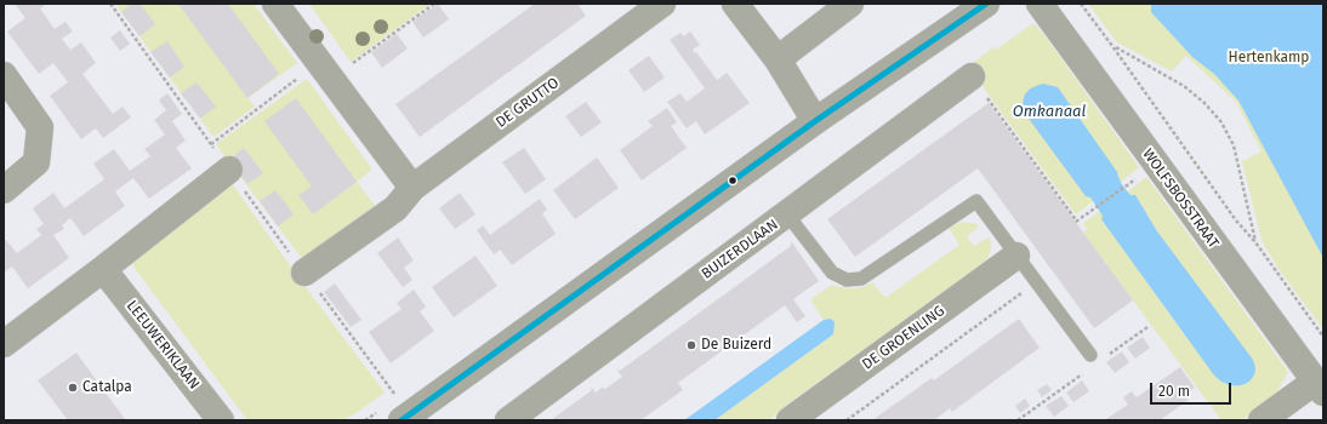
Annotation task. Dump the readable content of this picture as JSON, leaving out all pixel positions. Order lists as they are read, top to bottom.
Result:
{
  "streets": {
    "street": [
      "DE GRUTTO",
      "WOLFSBOSSTRAAT",
      "BUIZERDLAAN",
      "DE GROENLING",
      "LEEUWERIKLAAN"
    ]
  },
  "water": ["Omkanaal"],
  "parks": ["Hertenkamp"],
  "places": ["De Buizerd", "Catalpa"],
  "scale_bar": "20 m"
}
